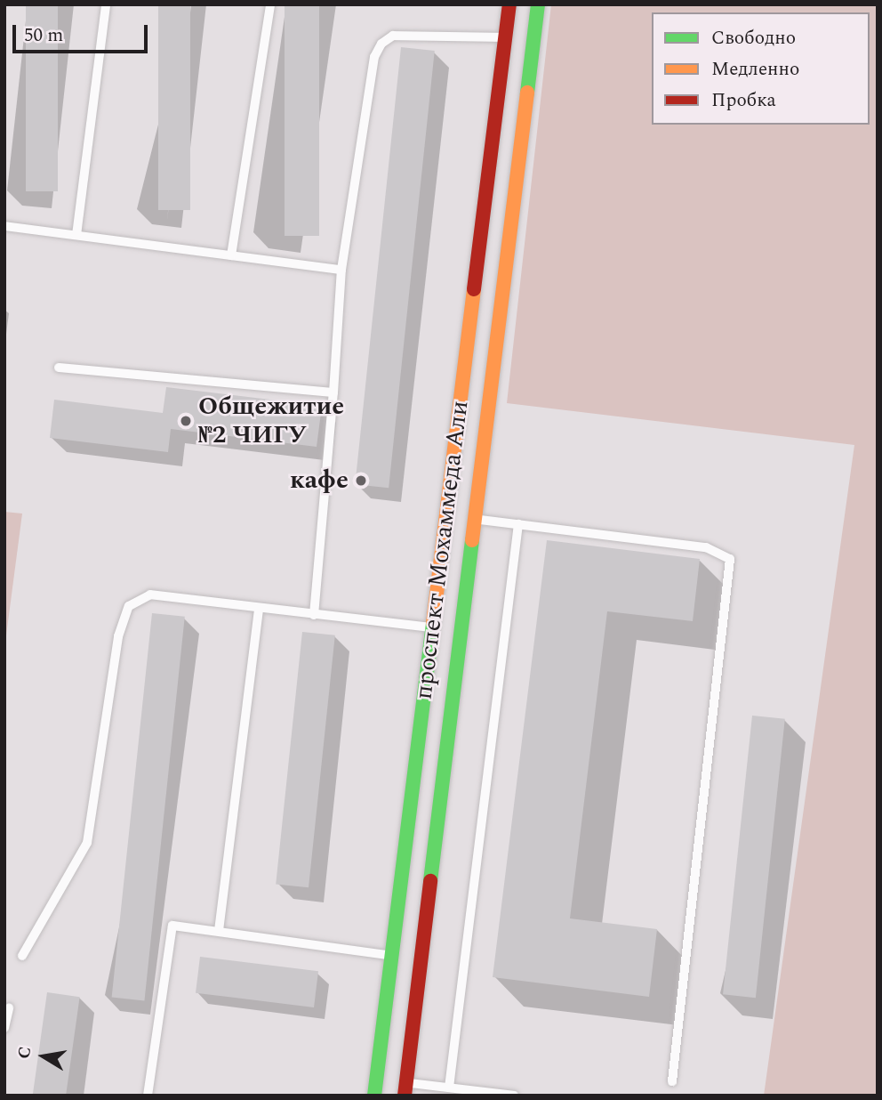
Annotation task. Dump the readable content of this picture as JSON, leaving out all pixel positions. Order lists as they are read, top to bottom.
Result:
{
  "streets": {
    "main road": ["проспект Мохаммеда Али"]
  },
  "places": ["Общежитие №2 ЧИГУ", "кафе"],
  "legend": ["Свободно", "Медленно", "Пробка"],
  "scale_bar": "50 m",
  "north": "left"
}
